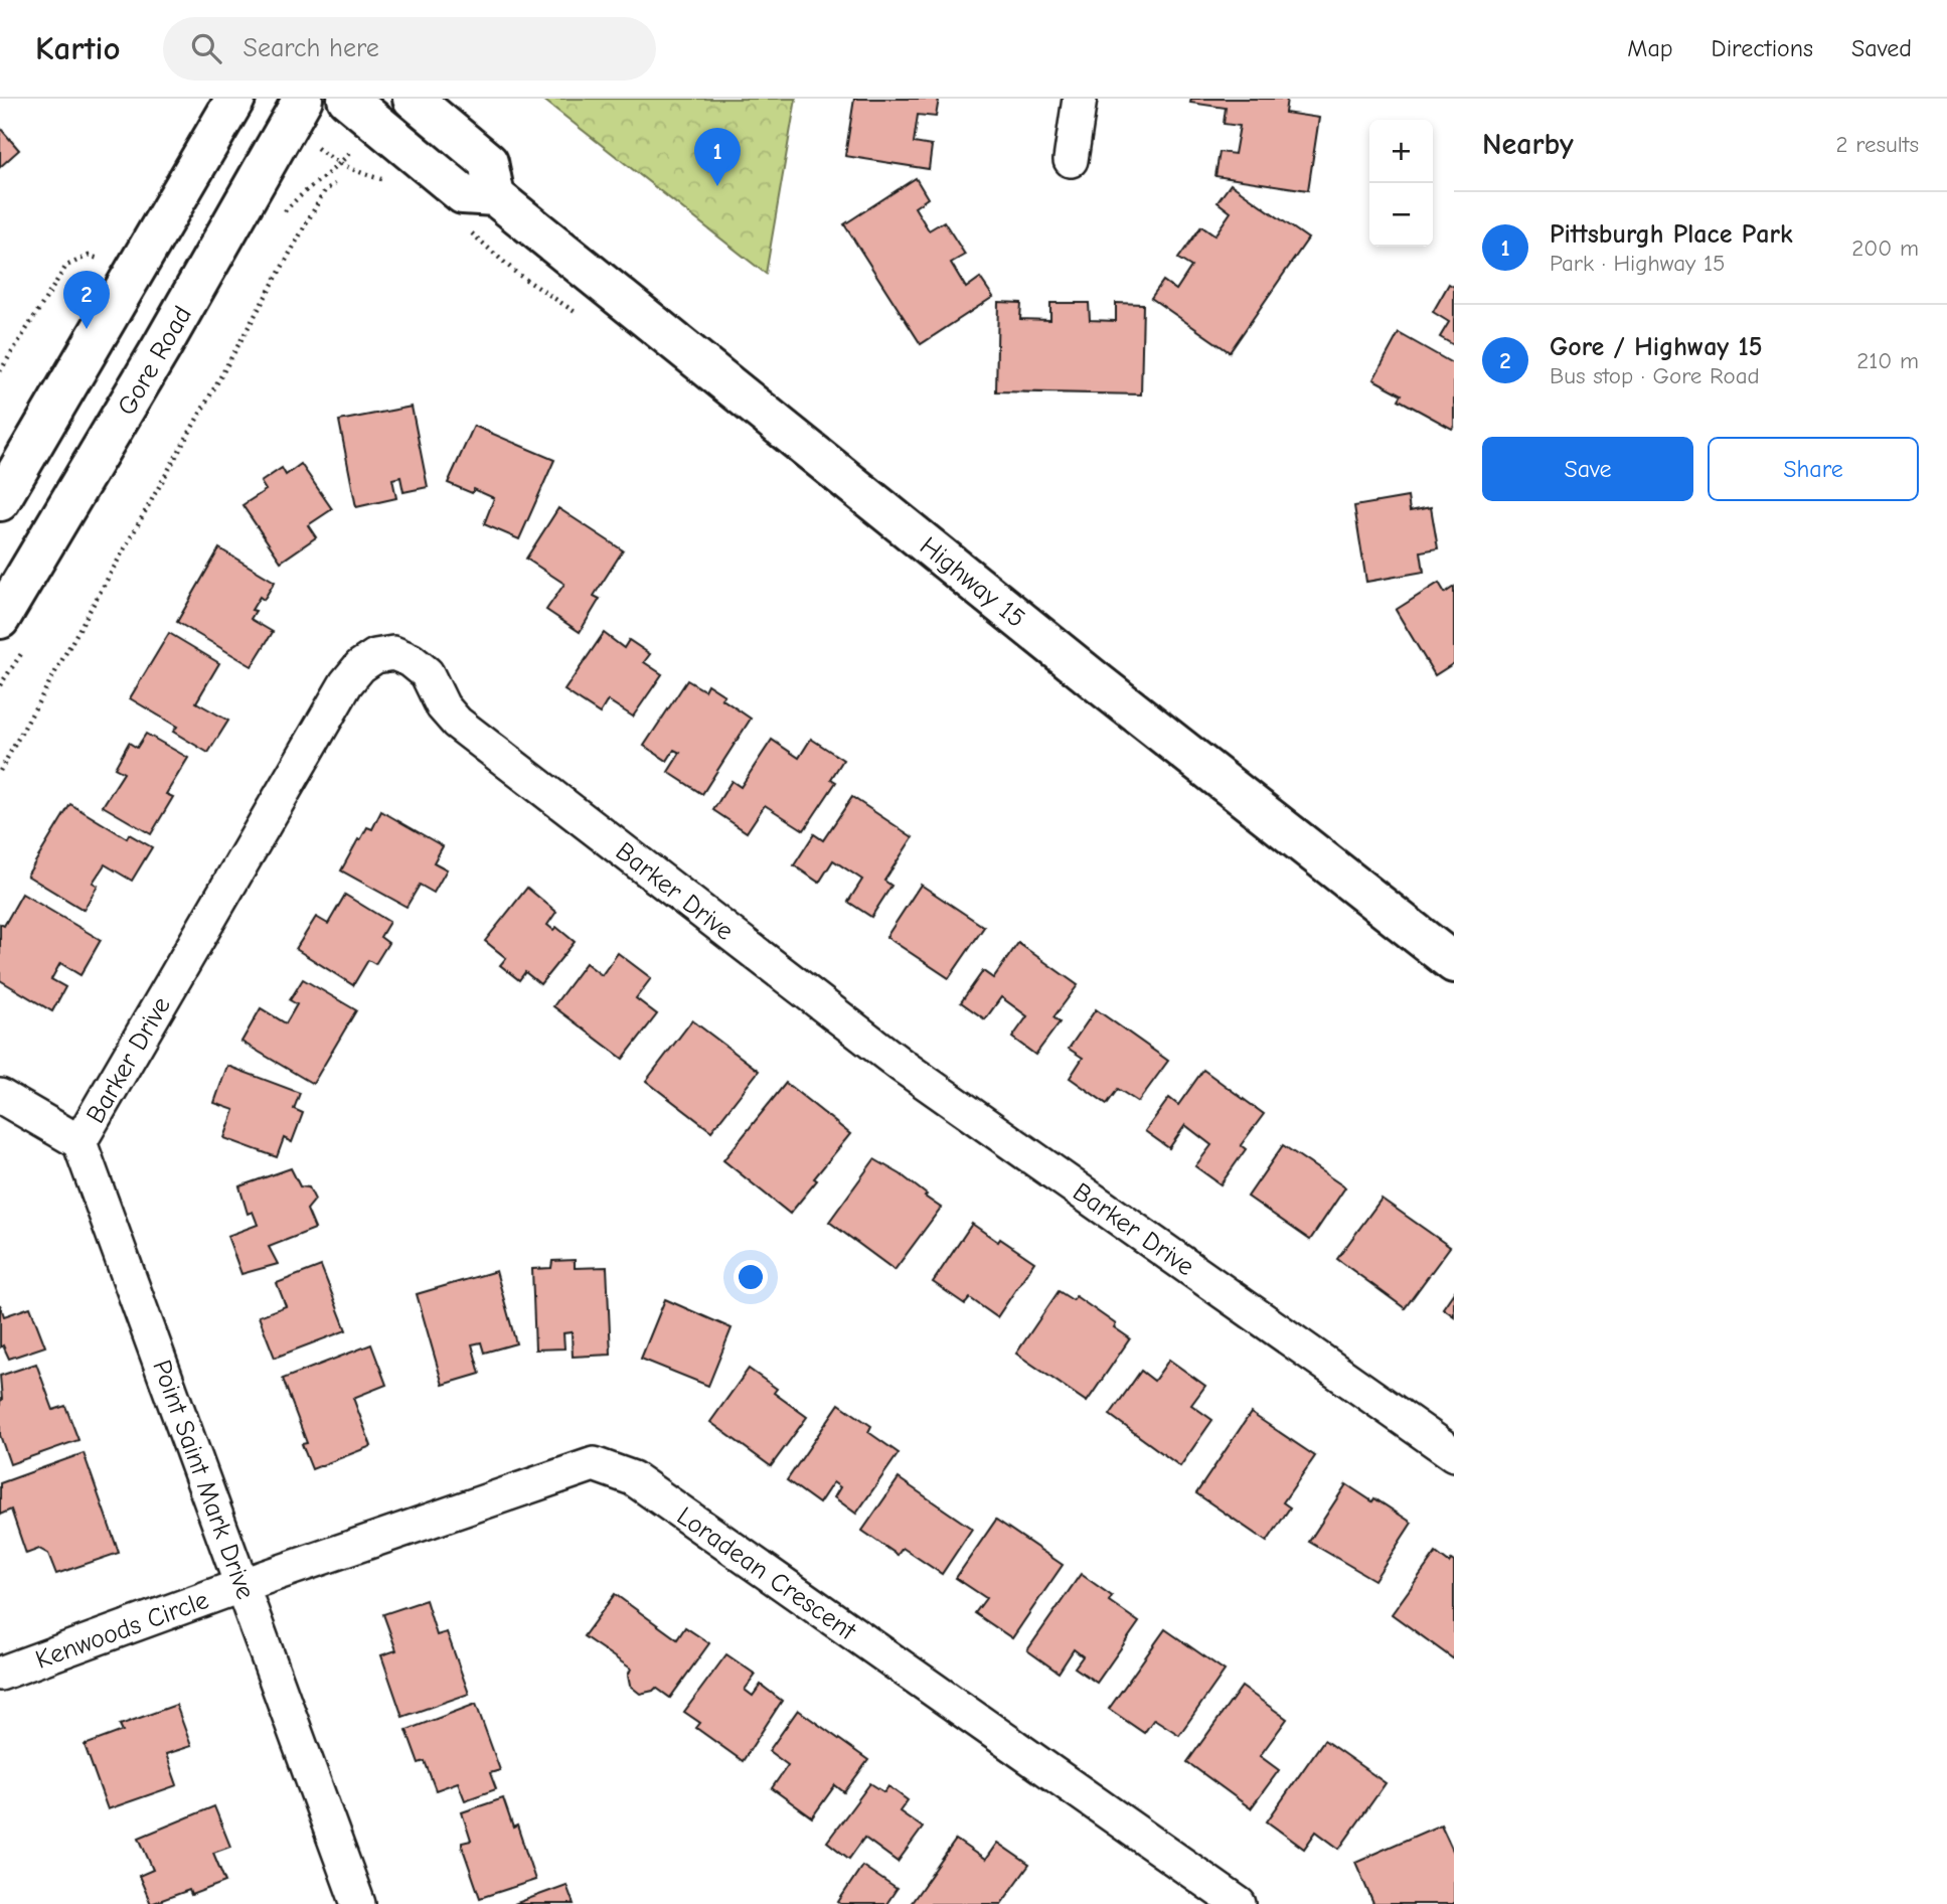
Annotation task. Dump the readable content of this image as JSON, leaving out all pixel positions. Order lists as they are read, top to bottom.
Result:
{
  "streets": {
    "main road": ["Gore Road", "Highway 15"],
    "street": [
      "Barker Drive",
      "Point Saint Mark Drive",
      "Loradean Crescent",
      "Kenwoods Circle"
    ]
  },
  "crossings": [
    ["Barker Drive", "Point Saint Mark Drive"],
    ["Point Saint Mark Drive", "Loradean Crescent"],
    ["Point Saint Mark Drive", "Kenwoods Circle"],
    ["Loradean Crescent", "Kenwoods Circle"]
  ],
  "page": {
    "header": "Kartio",
    "search": "Search here",
    "nav": ["Map", "Directions", "Saved"],
    "heading": ["Nearby", "2 results"],
    "map_buttons": ["+", "−"],
    "pins": ["1", "2"],
    "list": [
      {
        "mark": "1",
        "name": "Pittsburgh Place Park",
        "note": "Park · Highway 15",
        "value": "200 m"
      },
      {
        "mark": "2",
        "name": "Gore / Highway 15",
        "note": "Bus stop · Gore Road",
        "value": "210 m"
      }
    ],
    "buttons": ["Save", "Share"]
  }
}
